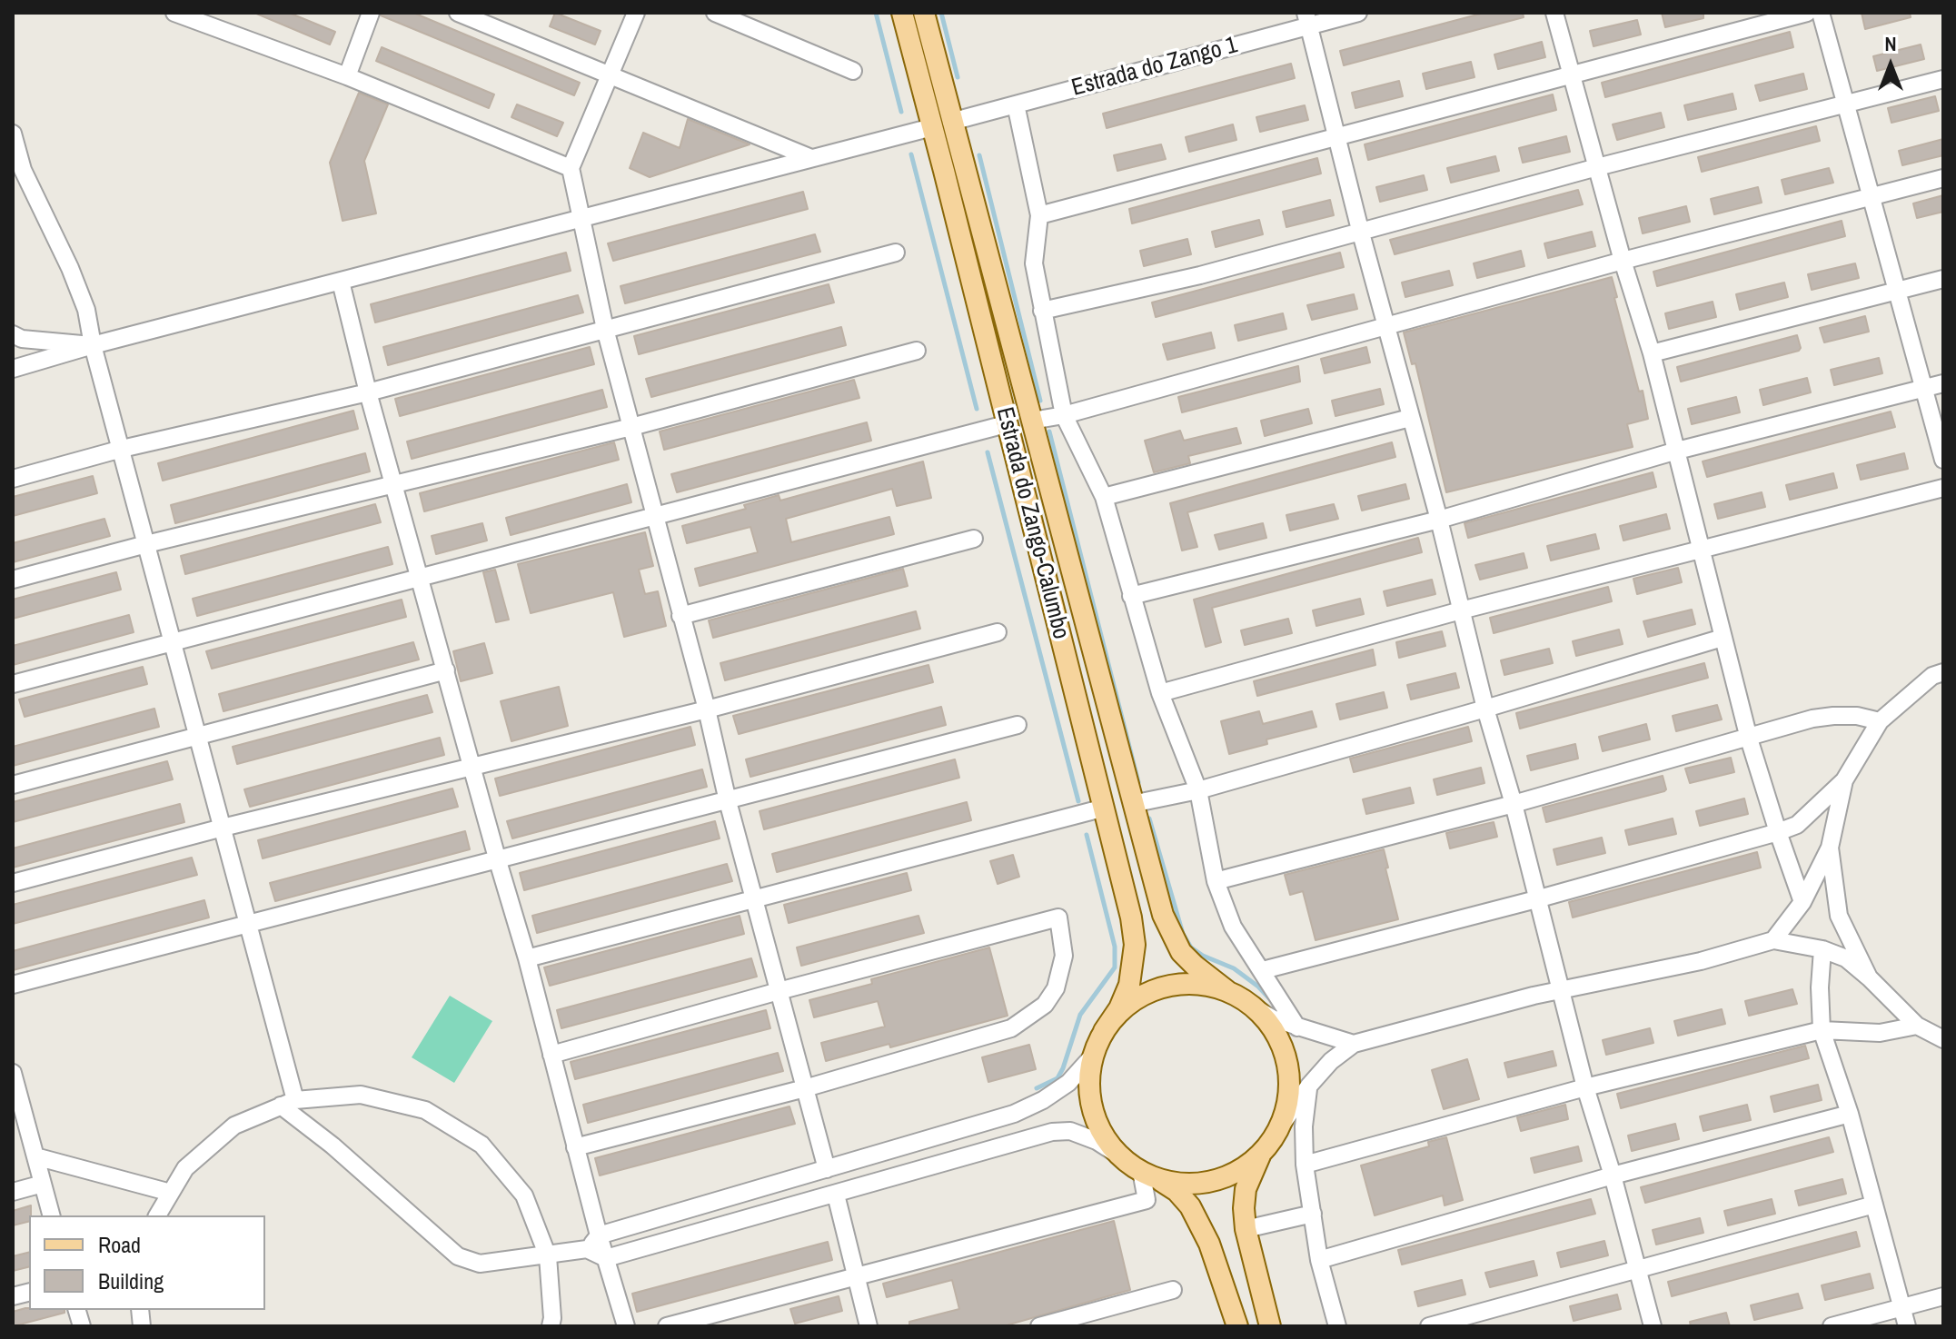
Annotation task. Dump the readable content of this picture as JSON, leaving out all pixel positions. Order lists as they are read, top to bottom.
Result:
{
  "streets": {
    "main road": ["Estrada do Zango-Calumbo"],
    "street": ["Estrada do Zango 1"]
  },
  "crossings": [
    ["Estrada do Zango 1", "Estrada do Zango-Calumbo"]
  ],
  "legend": ["Road", "Building"],
  "north": "top"
}
